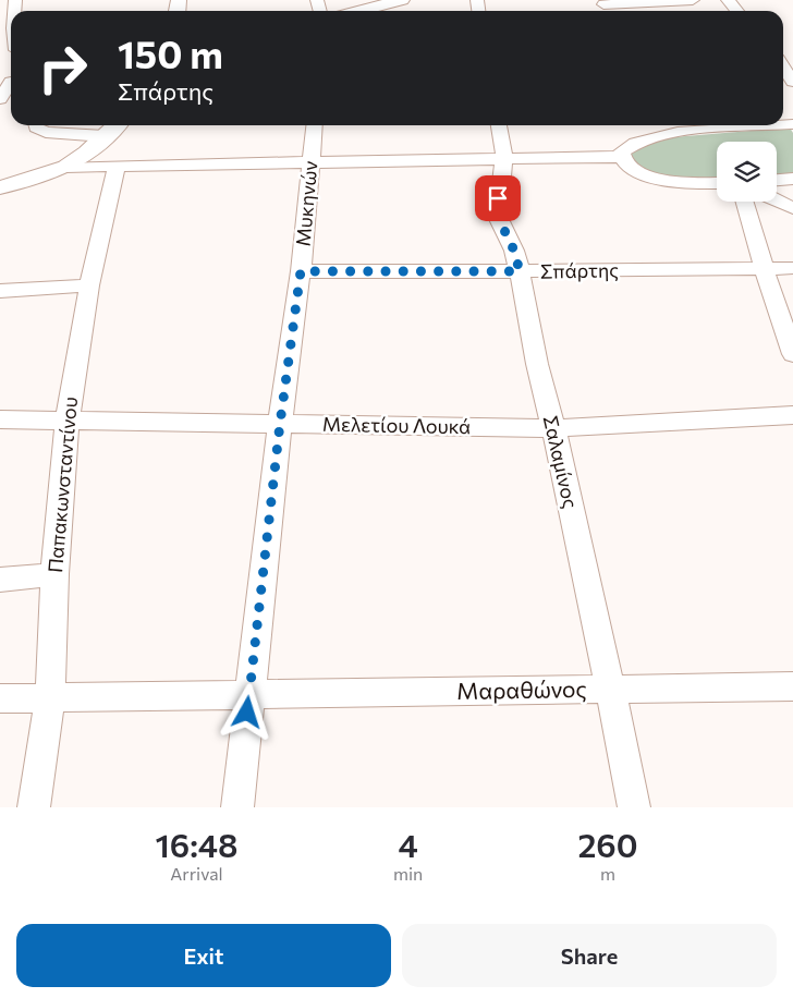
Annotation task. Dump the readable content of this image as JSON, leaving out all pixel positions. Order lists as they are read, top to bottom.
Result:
{
  "streets": {
    "street": [
      "Μυκηνών",
      "Σπάρτης",
      "Μελετίου Λουκά",
      "Σαλαμίνος",
      "Παπακωνσταντίνου",
      "Μαραθώνος"
    ]
  },
  "crossings": [
    ["Μυκηνών", "Σπάρτης"],
    ["Μυκηνών", "Μελετίου Λουκά"],
    ["Μυκηνών", "Μαραθώνος"],
    ["Σπάρτης", "Σαλαμίνος"],
    ["Μελετίου Λουκά", "Σαλαμίνος"],
    ["Μελετίου Λουκά", "Παπακωνσταντίνου"],
    ["Σαλαμίνος", "Μαραθώνος"],
    ["Παπακωνσταντίνου", "Μαραθώνος"]
  ],
  "page": {
    "turn": ["150 m", "Σπάρτης"],
    "eta": [
      "16:48",
      "Arrival",
      "4",
      "min",
      "260",
      "m"
    ],
    "buttons": ["Exit", "Share"]
  }
}
